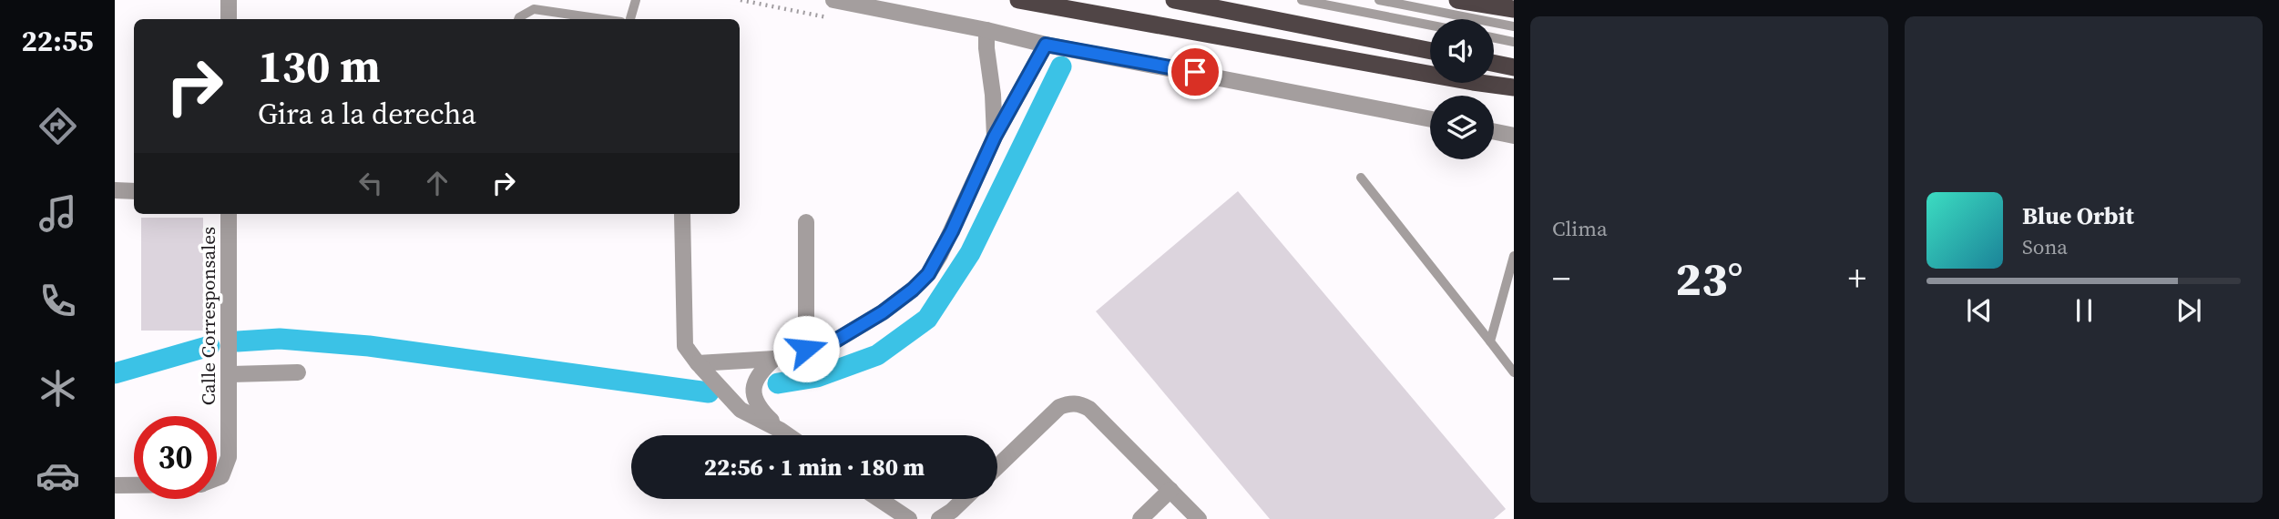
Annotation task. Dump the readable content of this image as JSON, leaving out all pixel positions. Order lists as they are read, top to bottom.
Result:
{
  "streets": {
    "street": ["Calle Corresponsales"]
  },
  "page": {
    "tabs": "22:55",
    "tile": "Clima",
    "turn": ["130 m", "Gira a la derecha"],
    "song": ["Blue Orbit", "Sona"],
    "heat": ["−", "23°", "+"],
    "limit": "30",
    "trip": "22:56 · 1 min · 180 m"
  }
}
